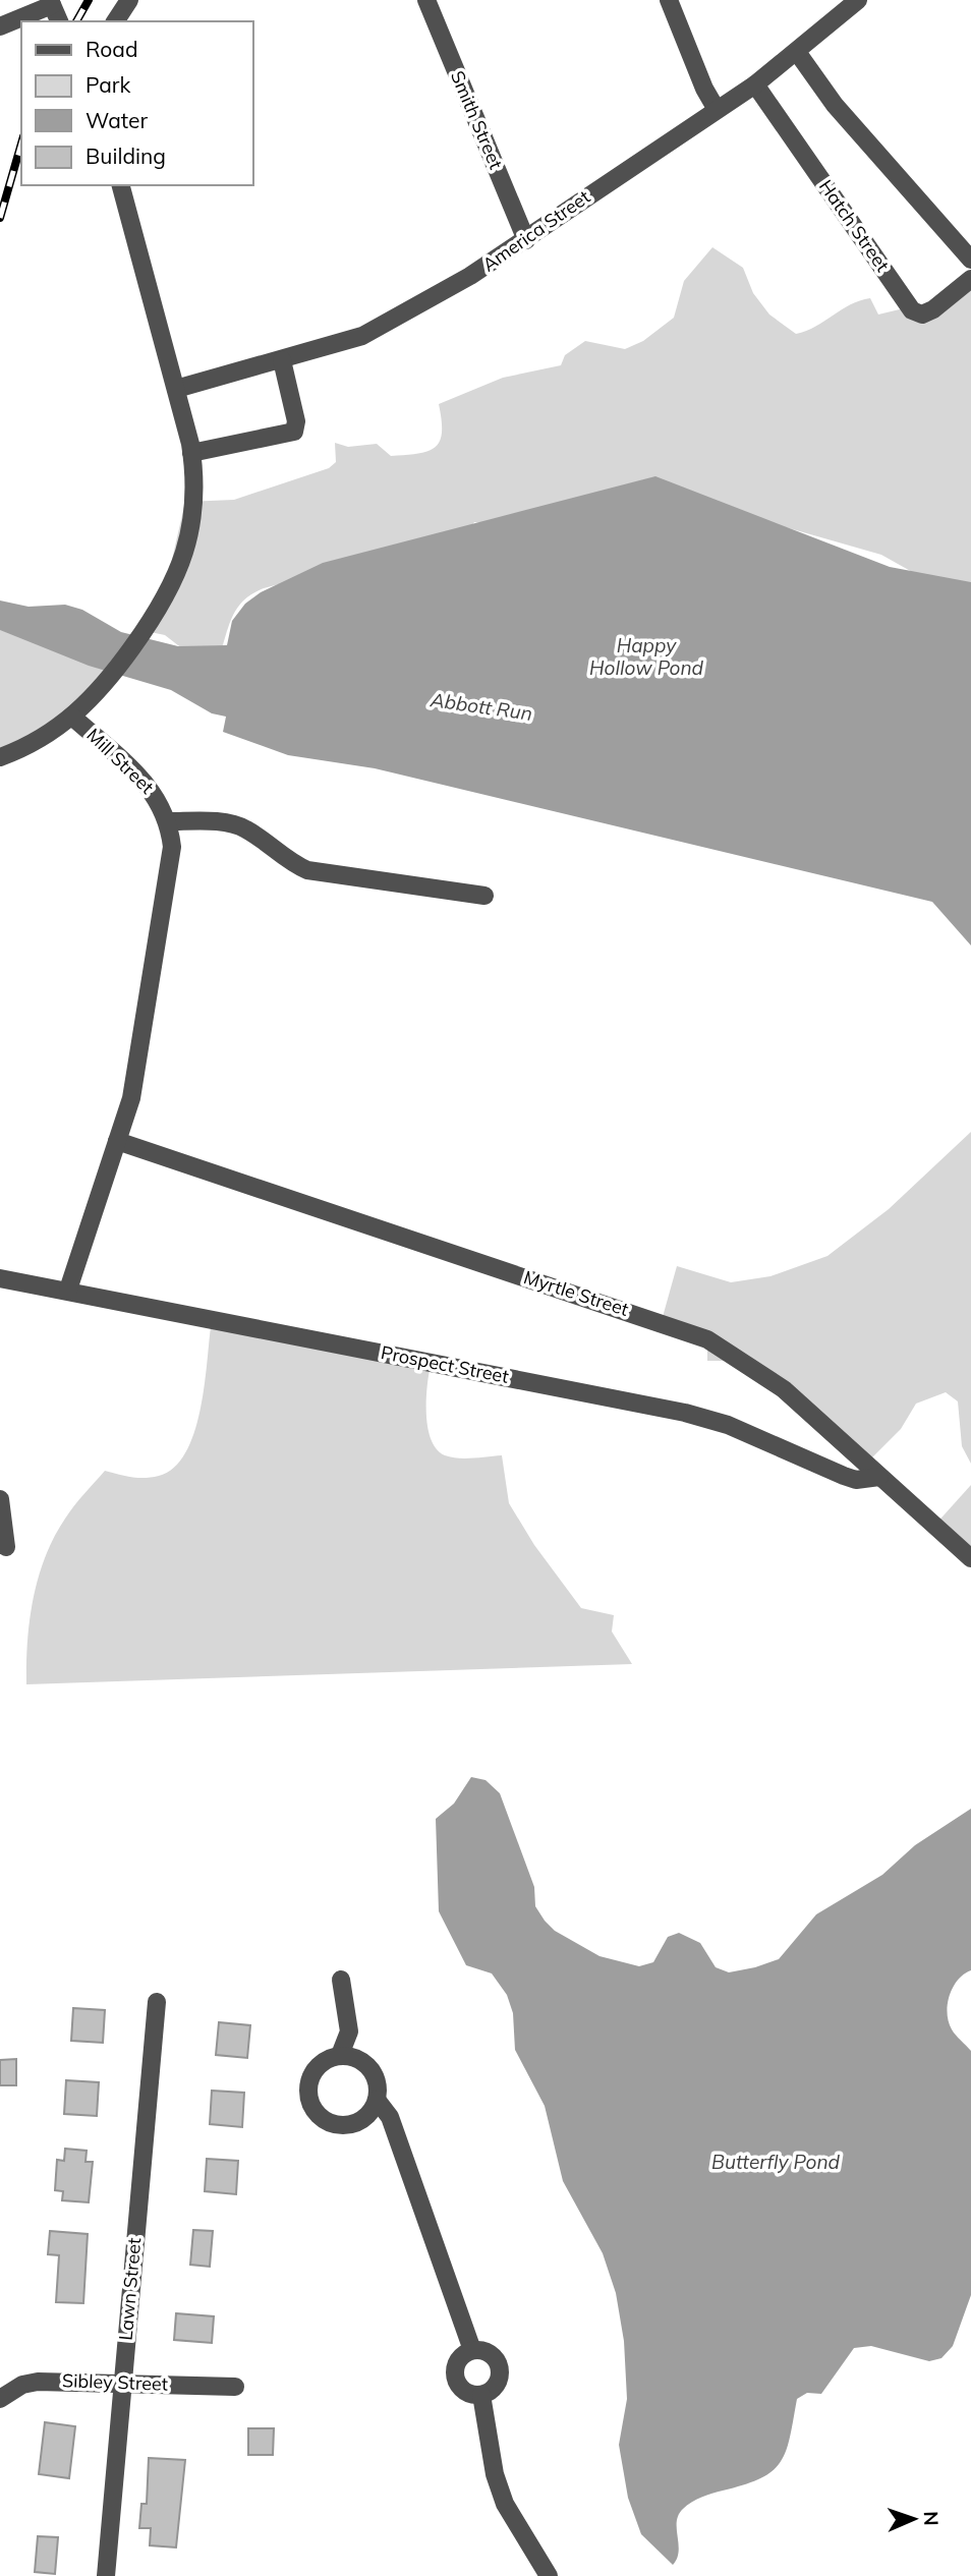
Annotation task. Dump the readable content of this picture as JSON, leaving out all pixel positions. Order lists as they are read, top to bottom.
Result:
{
  "streets": {
    "street": [
      "Smith Street",
      "Hatch Street",
      "America Street",
      "Mill Street",
      "Myrtle Street",
      "Prospect Street",
      "Lawn Street",
      "Sibley Street"
    ]
  },
  "crossings": [
    ["Smith Street", "America Street"],
    ["Hatch Street", "America Street"],
    ["America Street", "Mill Street"],
    ["Mill Street", "Myrtle Street"],
    ["Mill Street", "Prospect Street"],
    ["Myrtle Street", "Prospect Street"],
    ["Lawn Street", "Sibley Street"]
  ],
  "water": ["Happy Hollow Pond", "Abbott Run", "Butterfly Pond"],
  "legend": [
    "Road",
    "Park",
    "Water",
    "Building"
  ],
  "north": "right"
}
